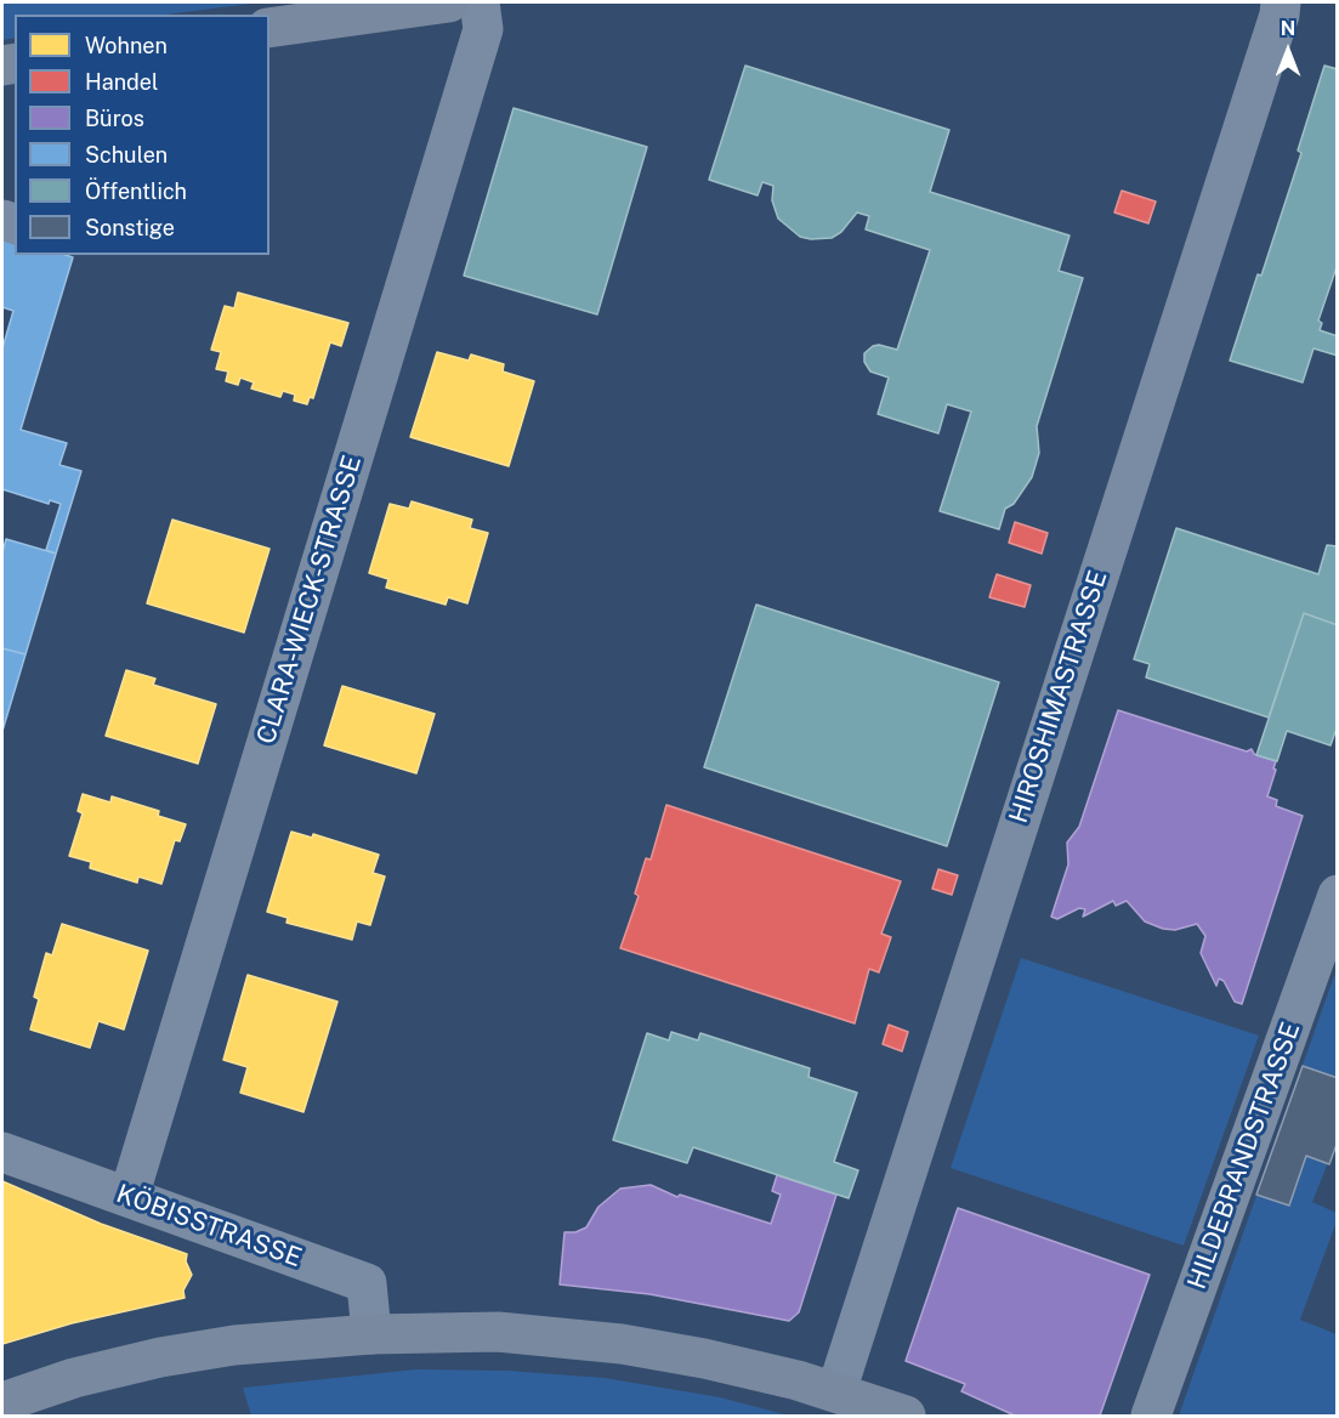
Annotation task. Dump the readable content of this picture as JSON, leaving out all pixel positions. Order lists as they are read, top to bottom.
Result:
{
  "streets": {
    "street": [
      "CLARA-WIECK-STRASSE",
      "HIROSHIMASTRASSE",
      "HILDEBRANDSTRASSE",
      "KÖBISSTRASSE"
    ]
  },
  "crossings": [
    ["CLARA-WIECK-STRASSE", "KÖBISSTRASSE"]
  ],
  "legend": [
    "Wohnen",
    "Handel",
    "Büros",
    "Schulen",
    "Öffentlich",
    "Sonstige"
  ],
  "north": "top"
}
